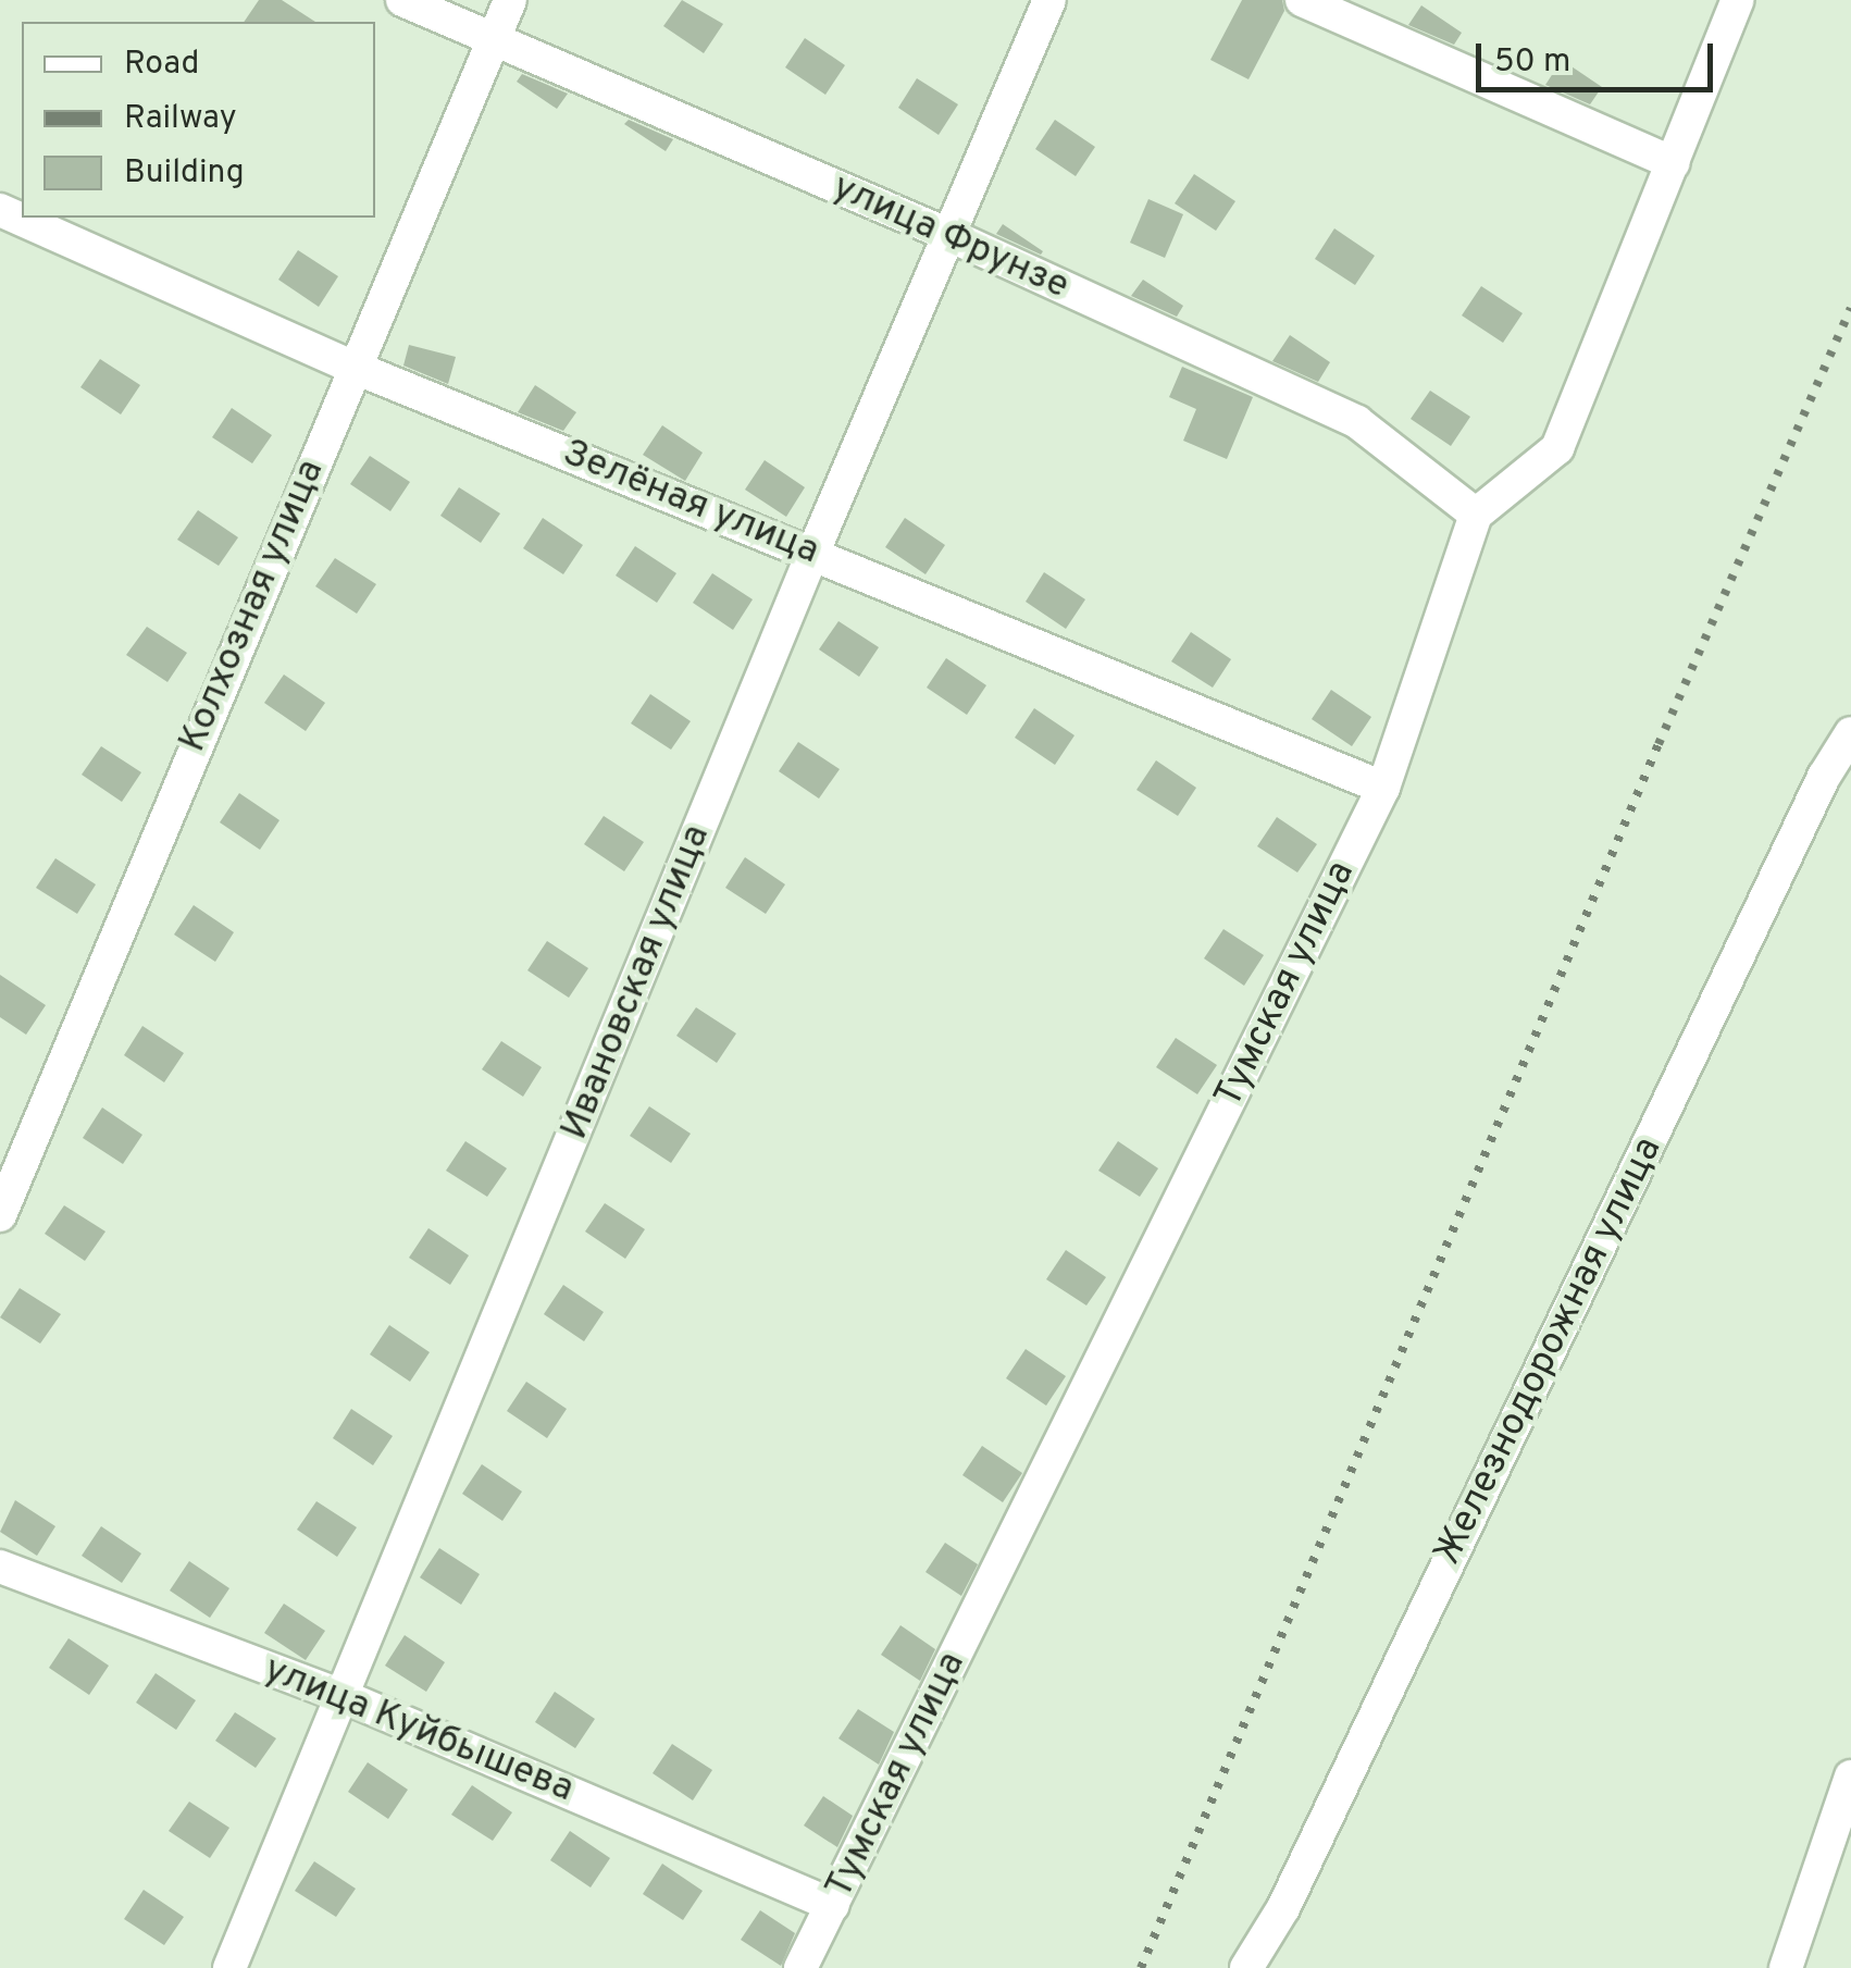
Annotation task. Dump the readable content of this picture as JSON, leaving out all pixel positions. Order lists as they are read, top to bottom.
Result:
{
  "streets": {
    "street": [
      "улица Фрунзе",
      "Зелёная улица",
      "Колхозная улица",
      "Ивановская улица",
      "Тумская улица",
      "Железнодорожная улица",
      "улица Куйбышева"
    ]
  },
  "crossings": [
    ["улица Фрунзе", "Колхозная улица"],
    ["улица Фрунзе", "Ивановская улица"],
    ["улица Фрунзе", "Тумская улица"],
    ["Зелёная улица", "Колхозная улица"],
    ["Зелёная улица", "Ивановская улица"],
    ["Зелёная улица", "Тумская улица"],
    ["Ивановская улица", "улица Куйбышева"],
    ["Тумская улица", "улица Куйбышева"]
  ],
  "legend": ["Road", "Railway", "Building"],
  "scale_bar": "50 m"
}
